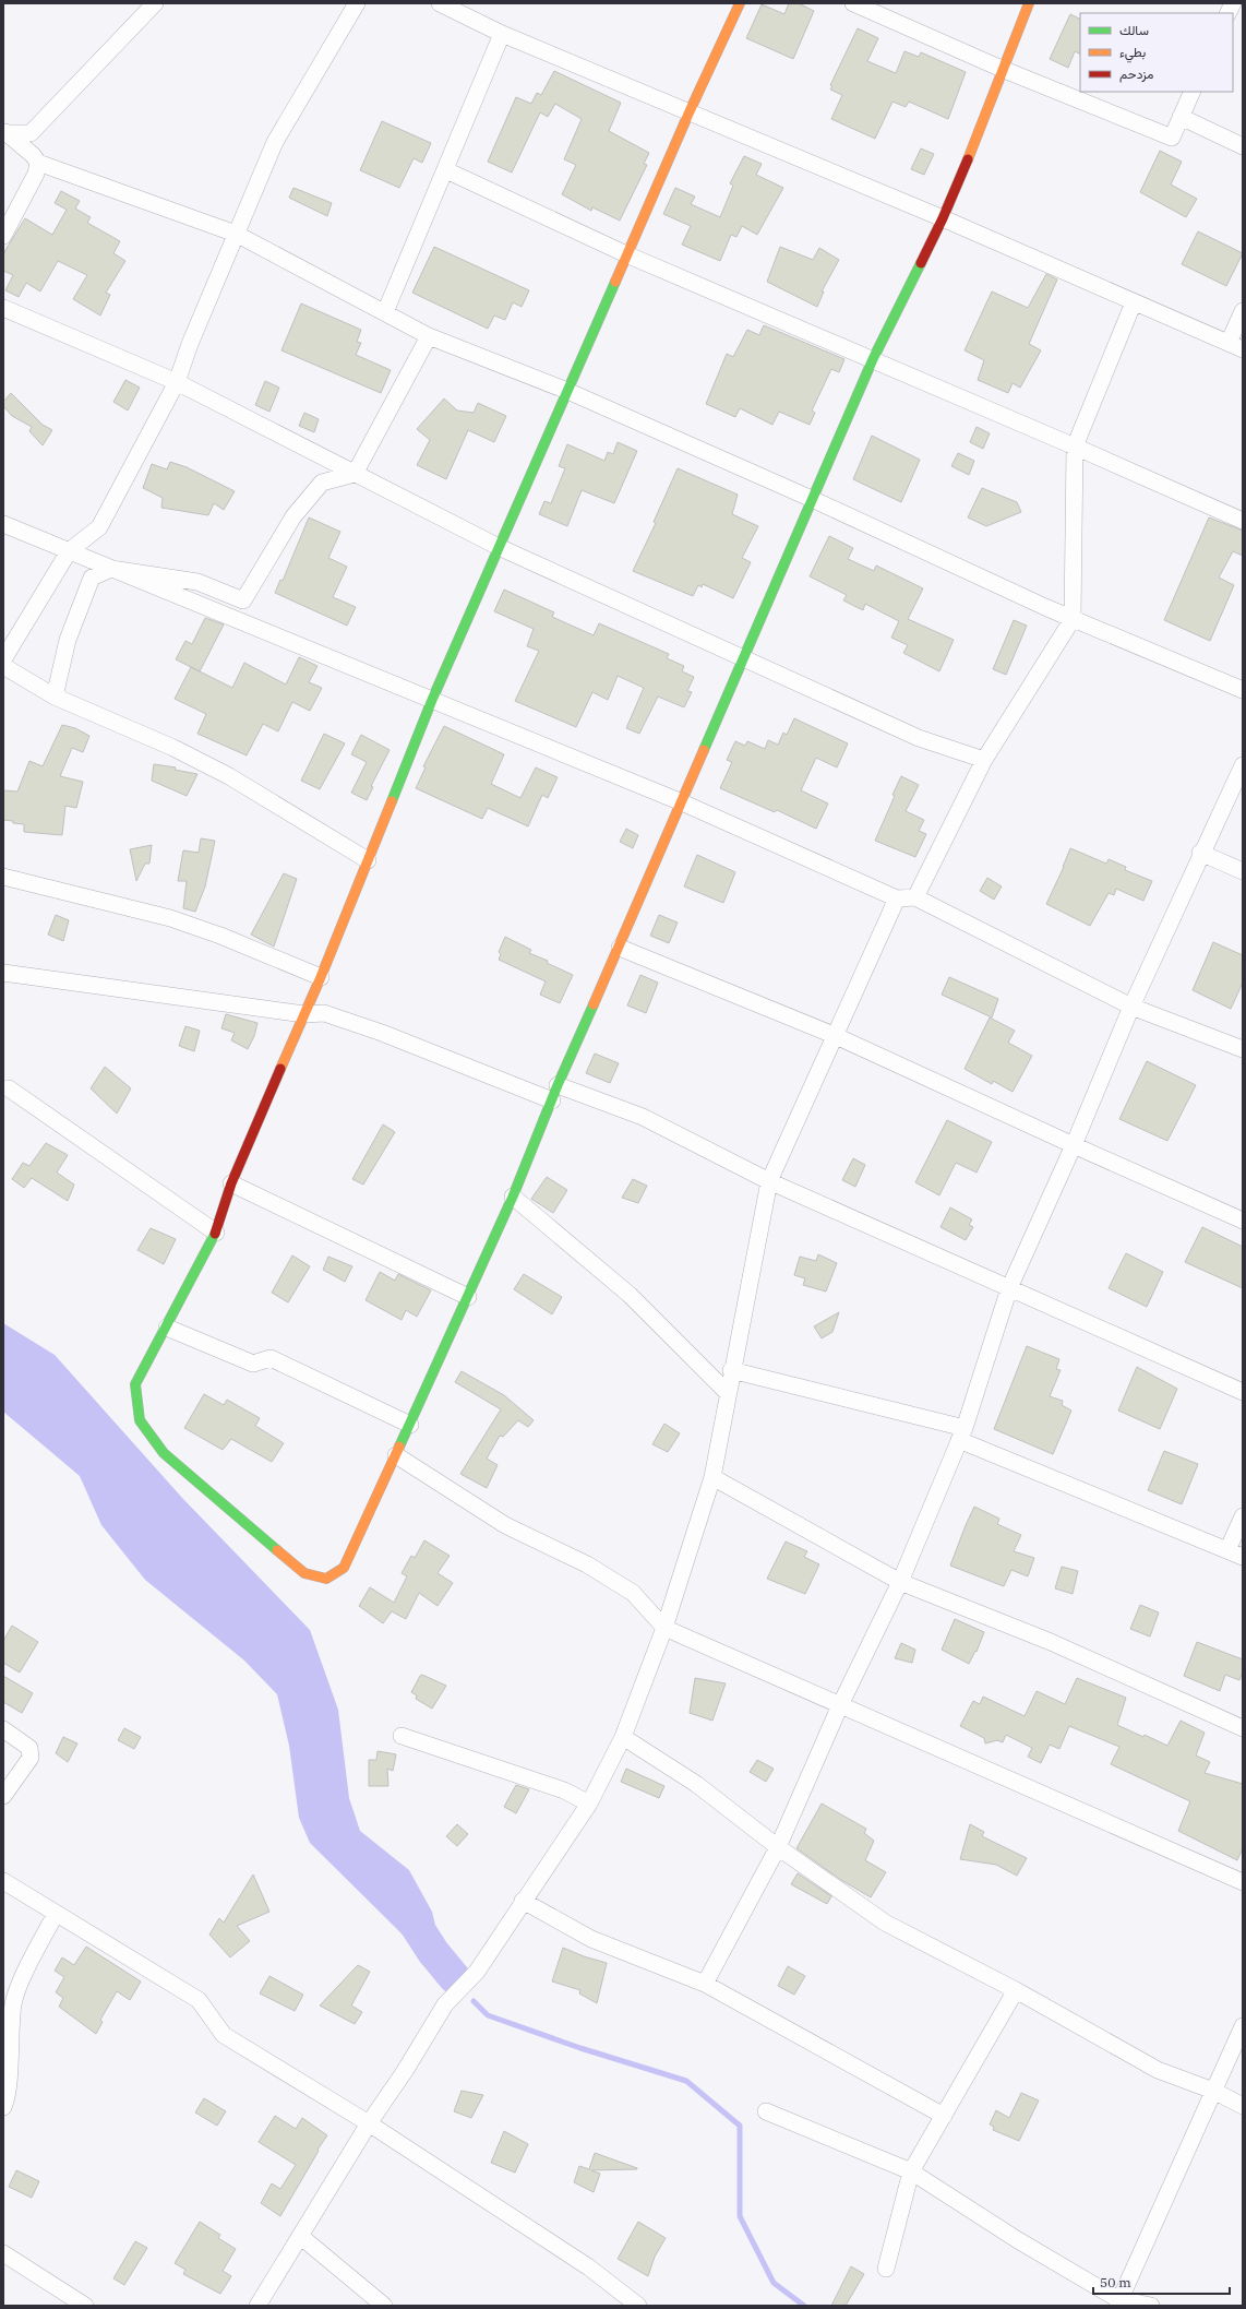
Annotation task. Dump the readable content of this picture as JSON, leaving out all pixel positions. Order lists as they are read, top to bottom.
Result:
{
  "legend": ["سالك", "بطيء", "مزدحم"],
  "scale_bar": "50 m"
}
